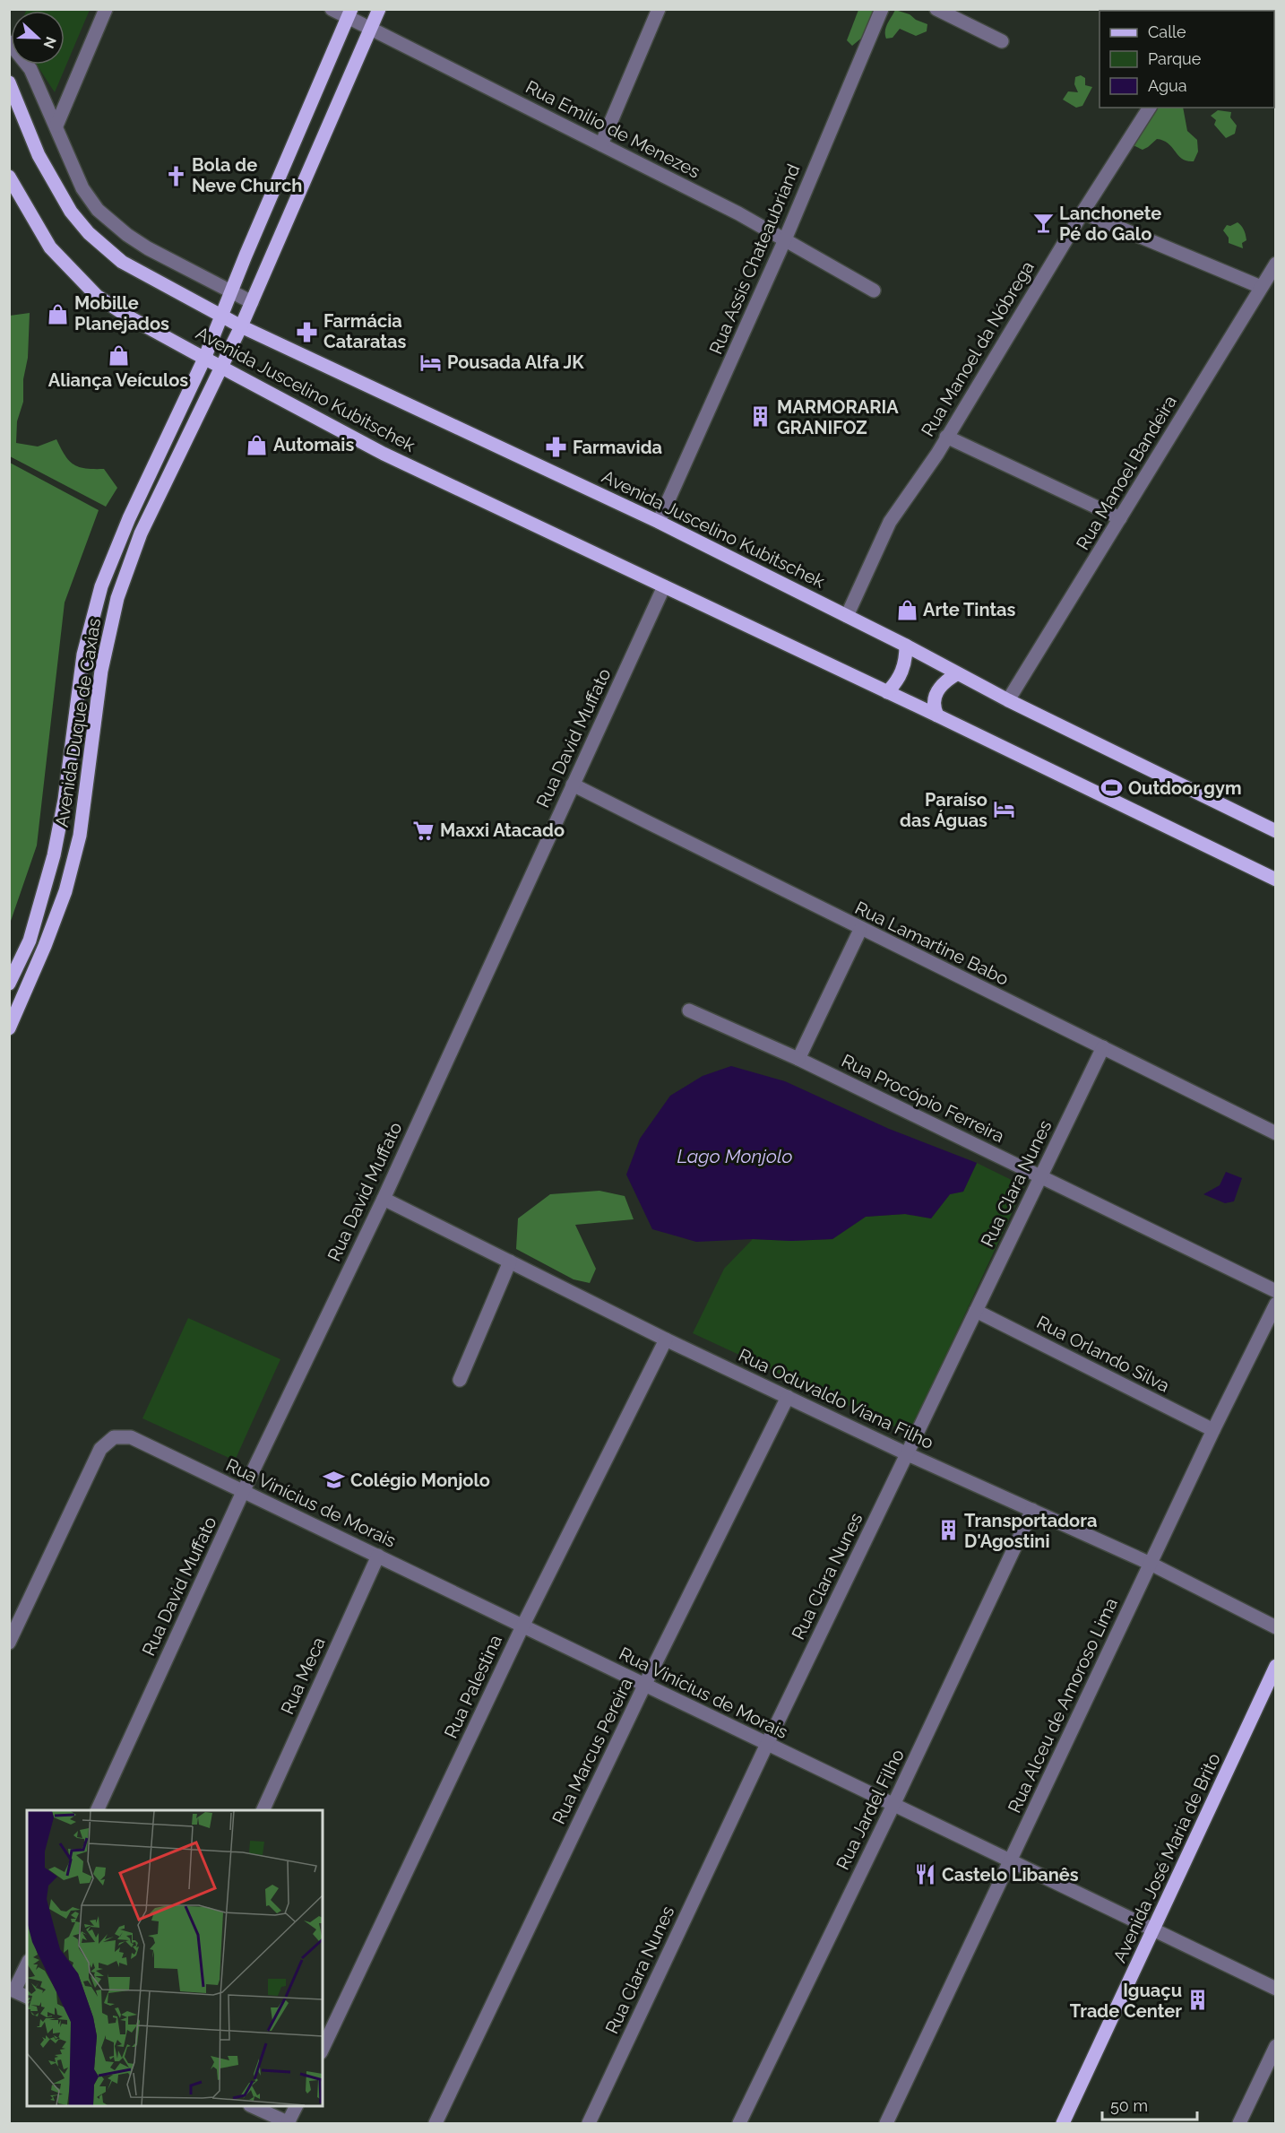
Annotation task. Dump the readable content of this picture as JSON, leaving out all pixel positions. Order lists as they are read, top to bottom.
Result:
{
  "streets": {
    "main road": ["Avenida Juscelino Kubitschek", "Avenida Duque de Caxias", "Avenida José Maria de Brito"],
    "street": [
      "Rua Emilio de Menezes",
      "Rua Assis Chateaubriand",
      "Rua Manoel da Nóbrega",
      "Rua Manoel Bandeira",
      "Rua David Muffato",
      "Rua Lamartine Babo",
      "Rua Procópio Ferreira",
      "Rua Clara Nunes",
      "Rua Orlando Silva",
      "Rua Oduvaldo Viana Filho",
      "Rua Vinícius de Morais",
      "Rua Meca",
      "Rua Palestina",
      "Rua Alceu de Amoroso Lima",
      "Rua Marcus Pereira",
      "Rua Jardel Filho"
    ]
  },
  "crossings": [
    ["Rua Emilio de Menezes", "Rua Assis Chateaubriand"],
    ["Rua Emilio de Menezes", "Avenida Duque de Caxias"],
    ["Rua Assis Chateaubriand", "Avenida Juscelino Kubitschek"],
    ["Rua Manoel da Nóbrega", "Avenida Juscelino Kubitschek"],
    ["Avenida Juscelino Kubitschek", "Rua Manoel Bandeira"],
    ["Avenida Juscelino Kubitschek", "Avenida Duque de Caxias"],
    ["Avenida Juscelino Kubitschek", "Rua David Muffato"],
    ["Rua David Muffato", "Rua Lamartine Babo"],
    ["Rua David Muffato", "Rua Oduvaldo Viana Filho"],
    ["Rua David Muffato", "Rua Vinícius de Morais"],
    ["Rua Lamartine Babo", "Rua Clara Nunes"],
    ["Rua Procópio Ferreira", "Rua Clara Nunes"],
    ["Rua Clara Nunes", "Rua Orlando Silva"],
    ["Rua Clara Nunes", "Rua Oduvaldo Viana Filho"],
    ["Rua Clara Nunes", "Rua Vinícius de Morais"],
    ["Rua Orlando Silva", "Rua Alceu de Amoroso Lima"],
    ["Rua Oduvaldo Viana Filho", "Rua Palestina"],
    ["Rua Oduvaldo Viana Filho", "Rua Alceu de Amoroso Lima"],
    ["Rua Oduvaldo Viana Filho", "Rua Marcus Pereira"],
    ["Rua Oduvaldo Viana Filho", "Rua Jardel Filho"],
    ["Rua Vinícius de Morais", "Rua Meca"],
    ["Rua Vinícius de Morais", "Rua Palestina"],
    ["Rua Vinícius de Morais", "Rua Alceu de Amoroso Lima"],
    ["Rua Vinícius de Morais", "Rua Marcus Pereira"],
    ["Rua Vinícius de Morais", "Rua Jardel Filho"],
    ["Rua Vinícius de Morais", "Avenida José Maria de Brito"]
  ],
  "water": ["Lago Monjolo"],
  "places": {
    "church": ["Bola de Neve Church"],
    "bar": ["Lanchonete Pé do Galo"],
    "shop": [
      "Mobille Planejados",
      "Aliança Veículos",
      "Automais",
      "Arte Tintas"
    ],
    "pharmacy": ["Farmácia Cataratas", "Farmavida"],
    "hotel": ["Pousada Alfa JK", "Paraíso das Águas"],
    "building": ["MARMORARIA GRANIFOZ", "Transportadora D'Agostini", "Iguaçu Trade Center"],
    "sports": ["Outdoor gym"],
    "supermarket": ["Maxxi Atacado"],
    "school or university": ["Colégio Monjolo"],
    "restaurant": ["Castelo Libanês"]
  },
  "legend": ["Calle", "Parque", "Agua"],
  "scale_bar": "50 m",
  "north": "right"
}
